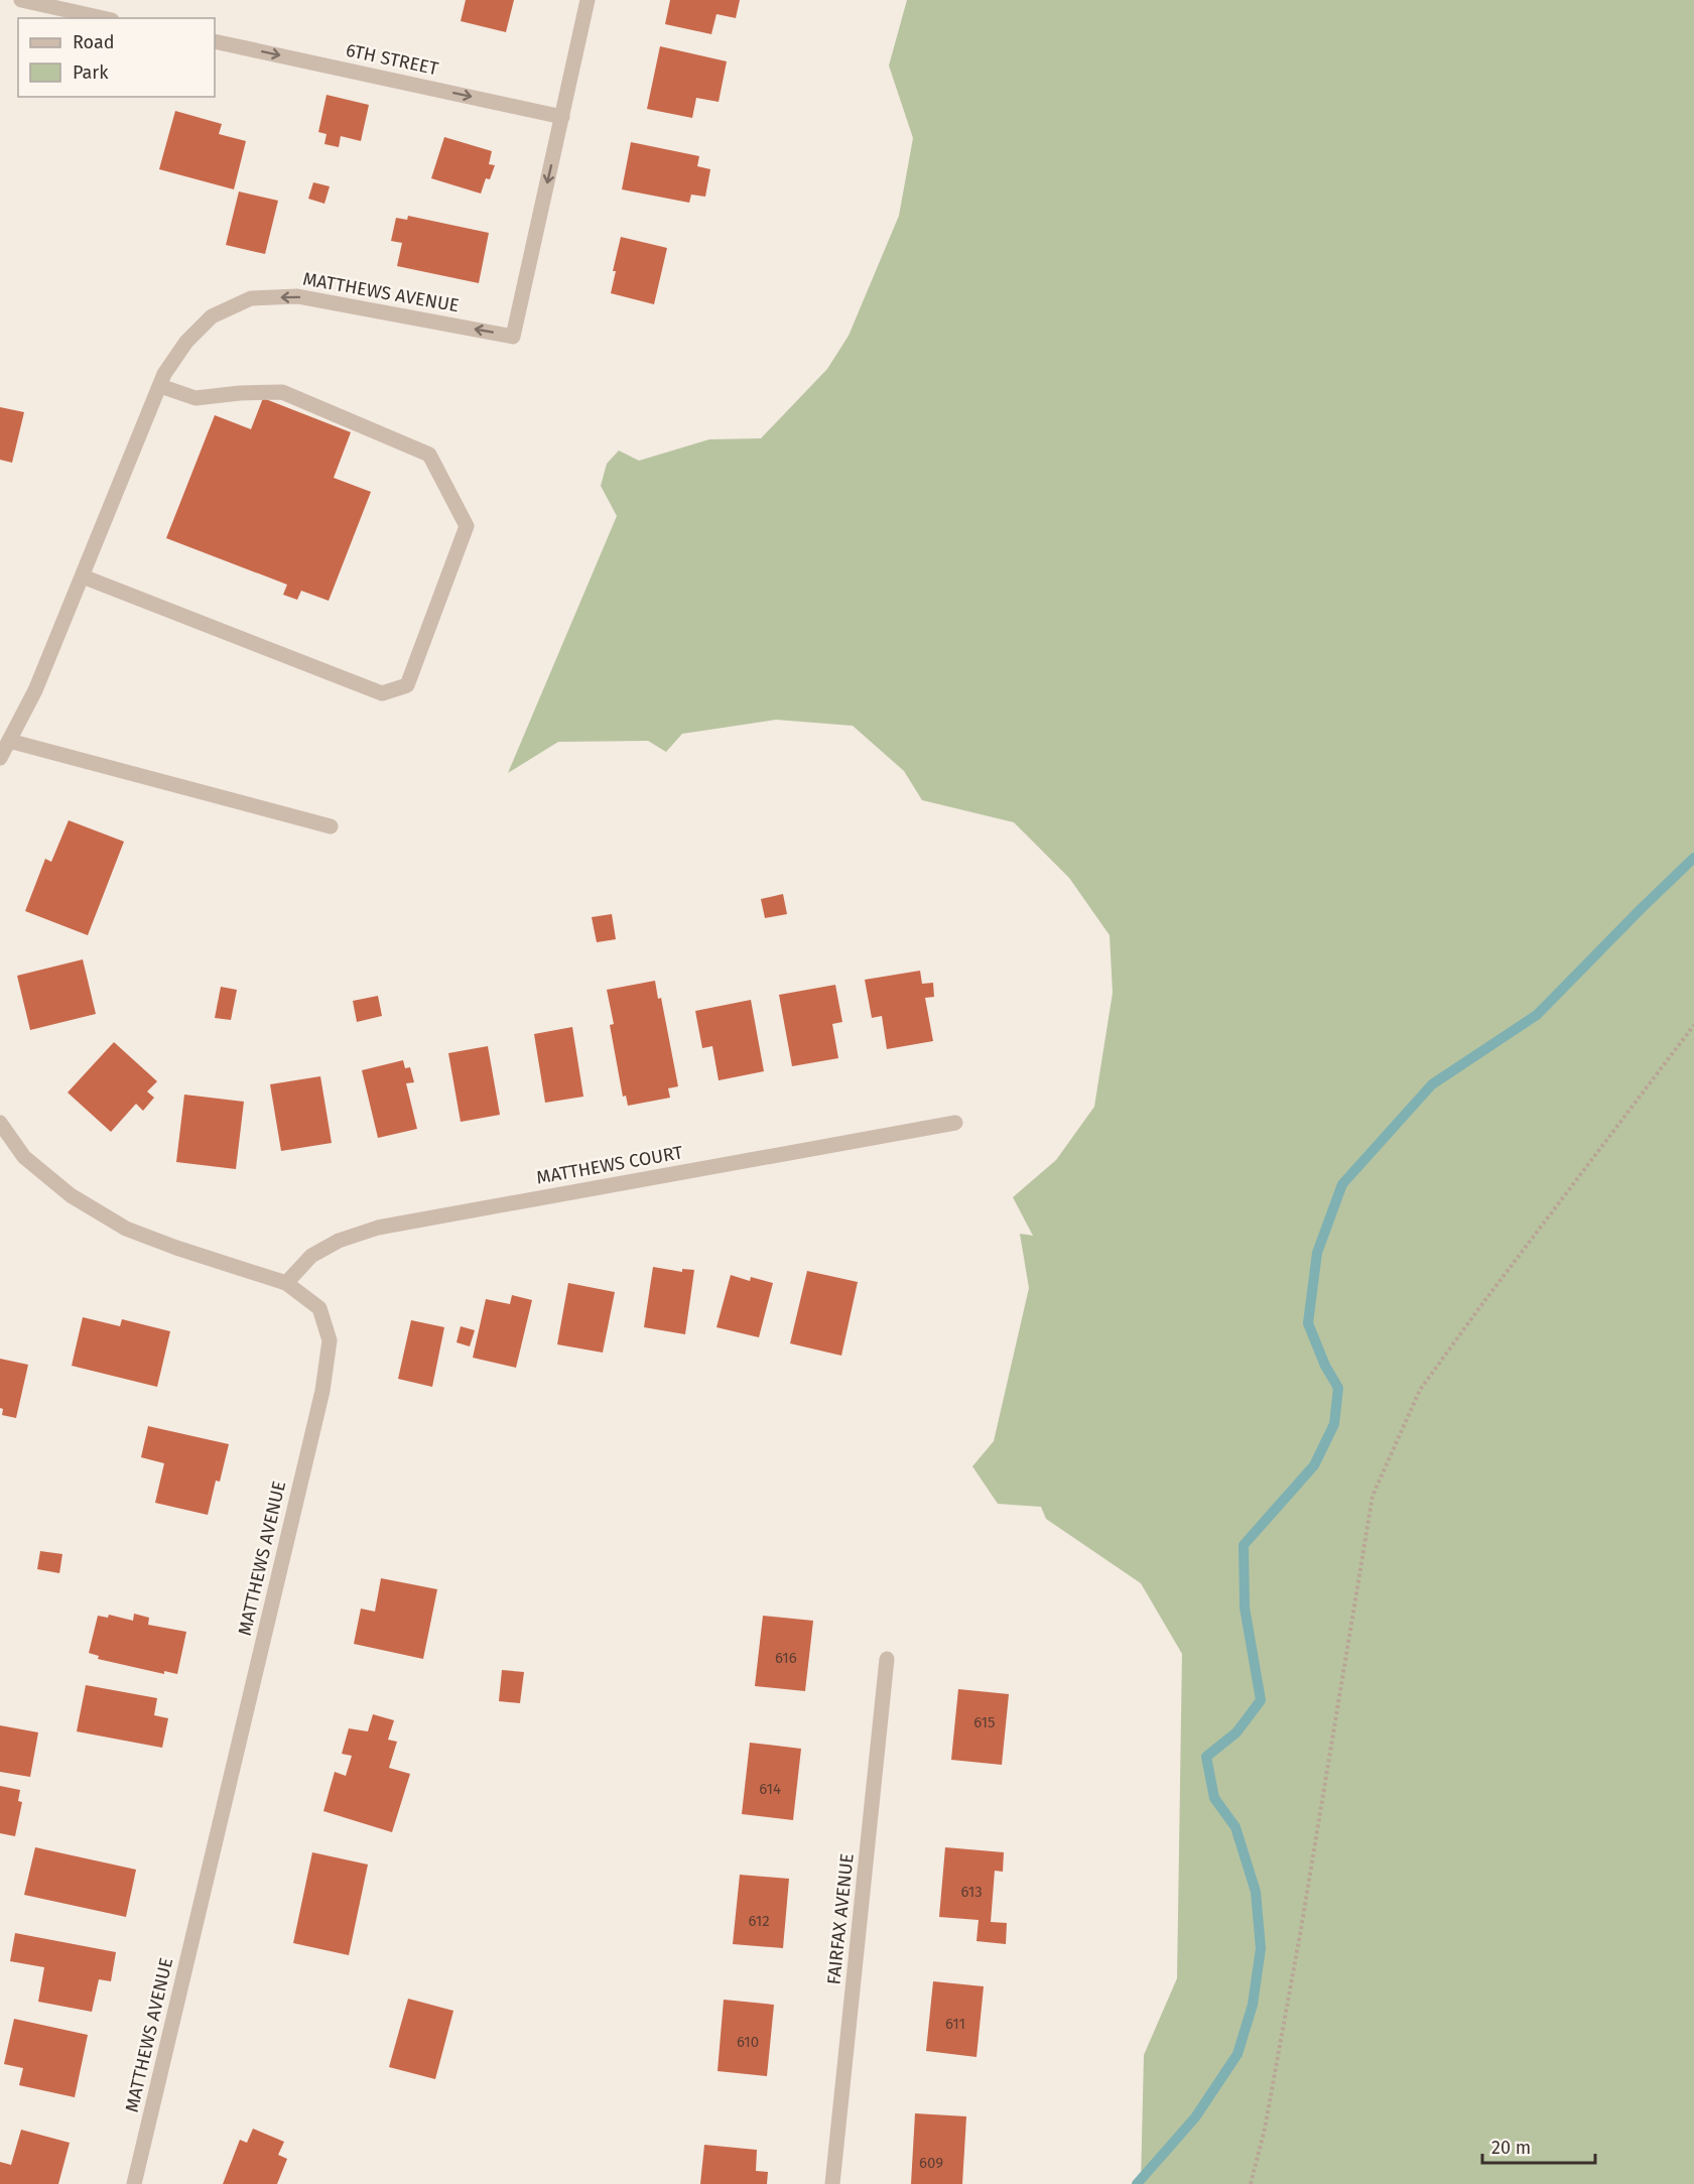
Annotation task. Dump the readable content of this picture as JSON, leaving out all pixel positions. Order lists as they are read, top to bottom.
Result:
{
  "streets": {
    "street": [
      "6TH STREET",
      "MATTHEWS AVENUE",
      "MATTHEWS COURT",
      "FAIRFAX AVENUE"
    ]
  },
  "crossings": [
    ["6TH STREET", "MATTHEWS AVENUE"],
    ["MATTHEWS AVENUE", "MATTHEWS COURT"]
  ],
  "one_way": ["6TH STREET"],
  "house_numbers": [
    "616",
    "615",
    "614",
    "613",
    "612",
    "611",
    "610",
    "609"
  ],
  "legend": ["Road", "Park"],
  "scale_bar": "20 m"
}
